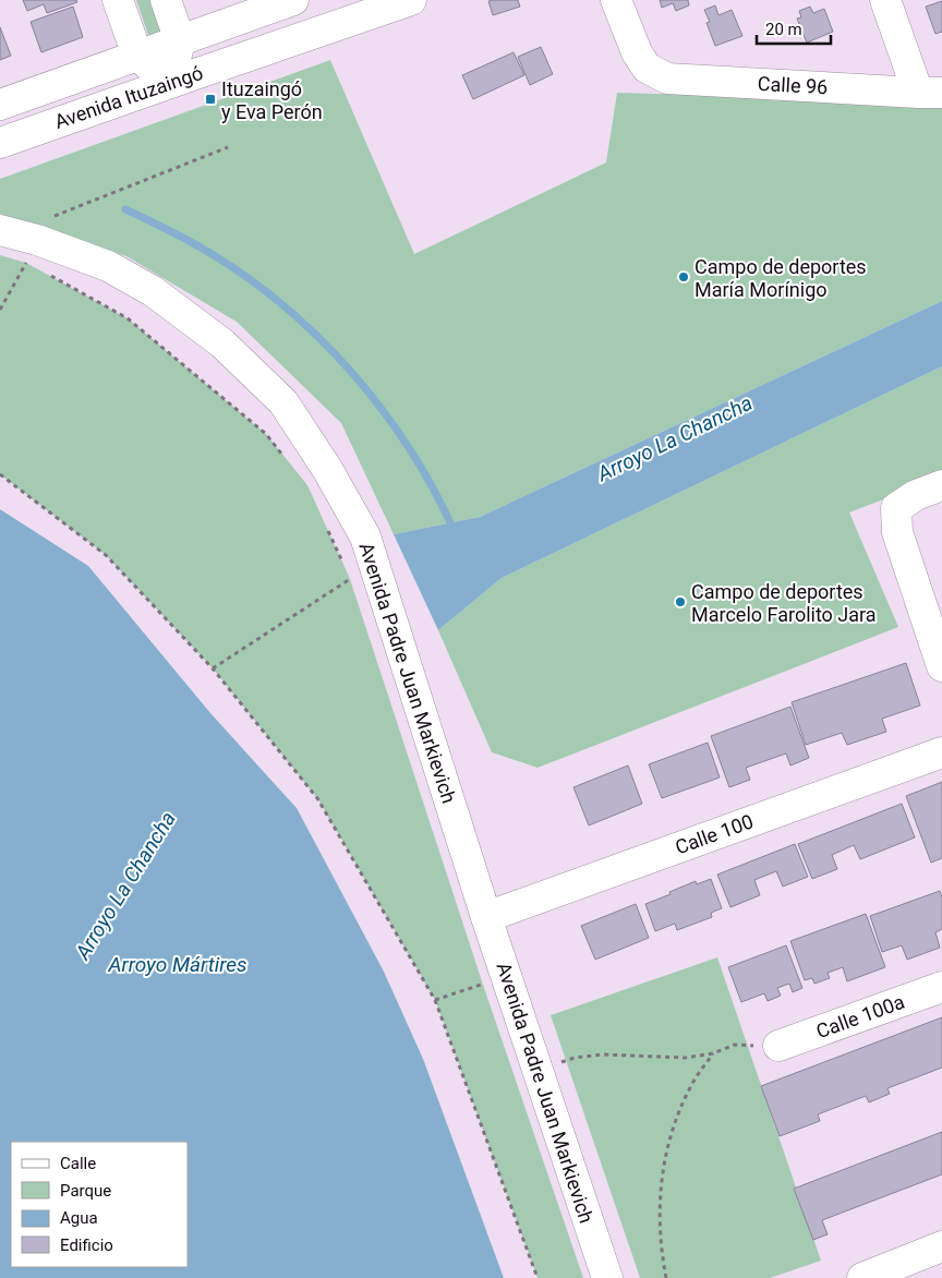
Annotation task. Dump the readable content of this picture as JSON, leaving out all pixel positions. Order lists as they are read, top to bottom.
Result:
{
  "streets": {
    "main road": [
      "Calle 96",
      "Avenida Ituzaingó",
      "Avenida Padre Juan Markievich",
      "Calle 100",
      "Calle 100a"
    ]
  },
  "crossings": [
    ["Avenida Padre Juan Markievich", "Calle 100"]
  ],
  "water": ["Arroyo La Chancha", "Arroyo Mártires"],
  "places": {
    "transit": ["Ituzaingó y Eva Perón"],
    "other": ["Campo de deportes María Morínigo", "Campo de deportes Marcelo Farolito Jara"]
  },
  "legend": [
    "Calle",
    "Parque",
    "Agua",
    "Edificio"
  ],
  "scale_bar": "20 m"
}
